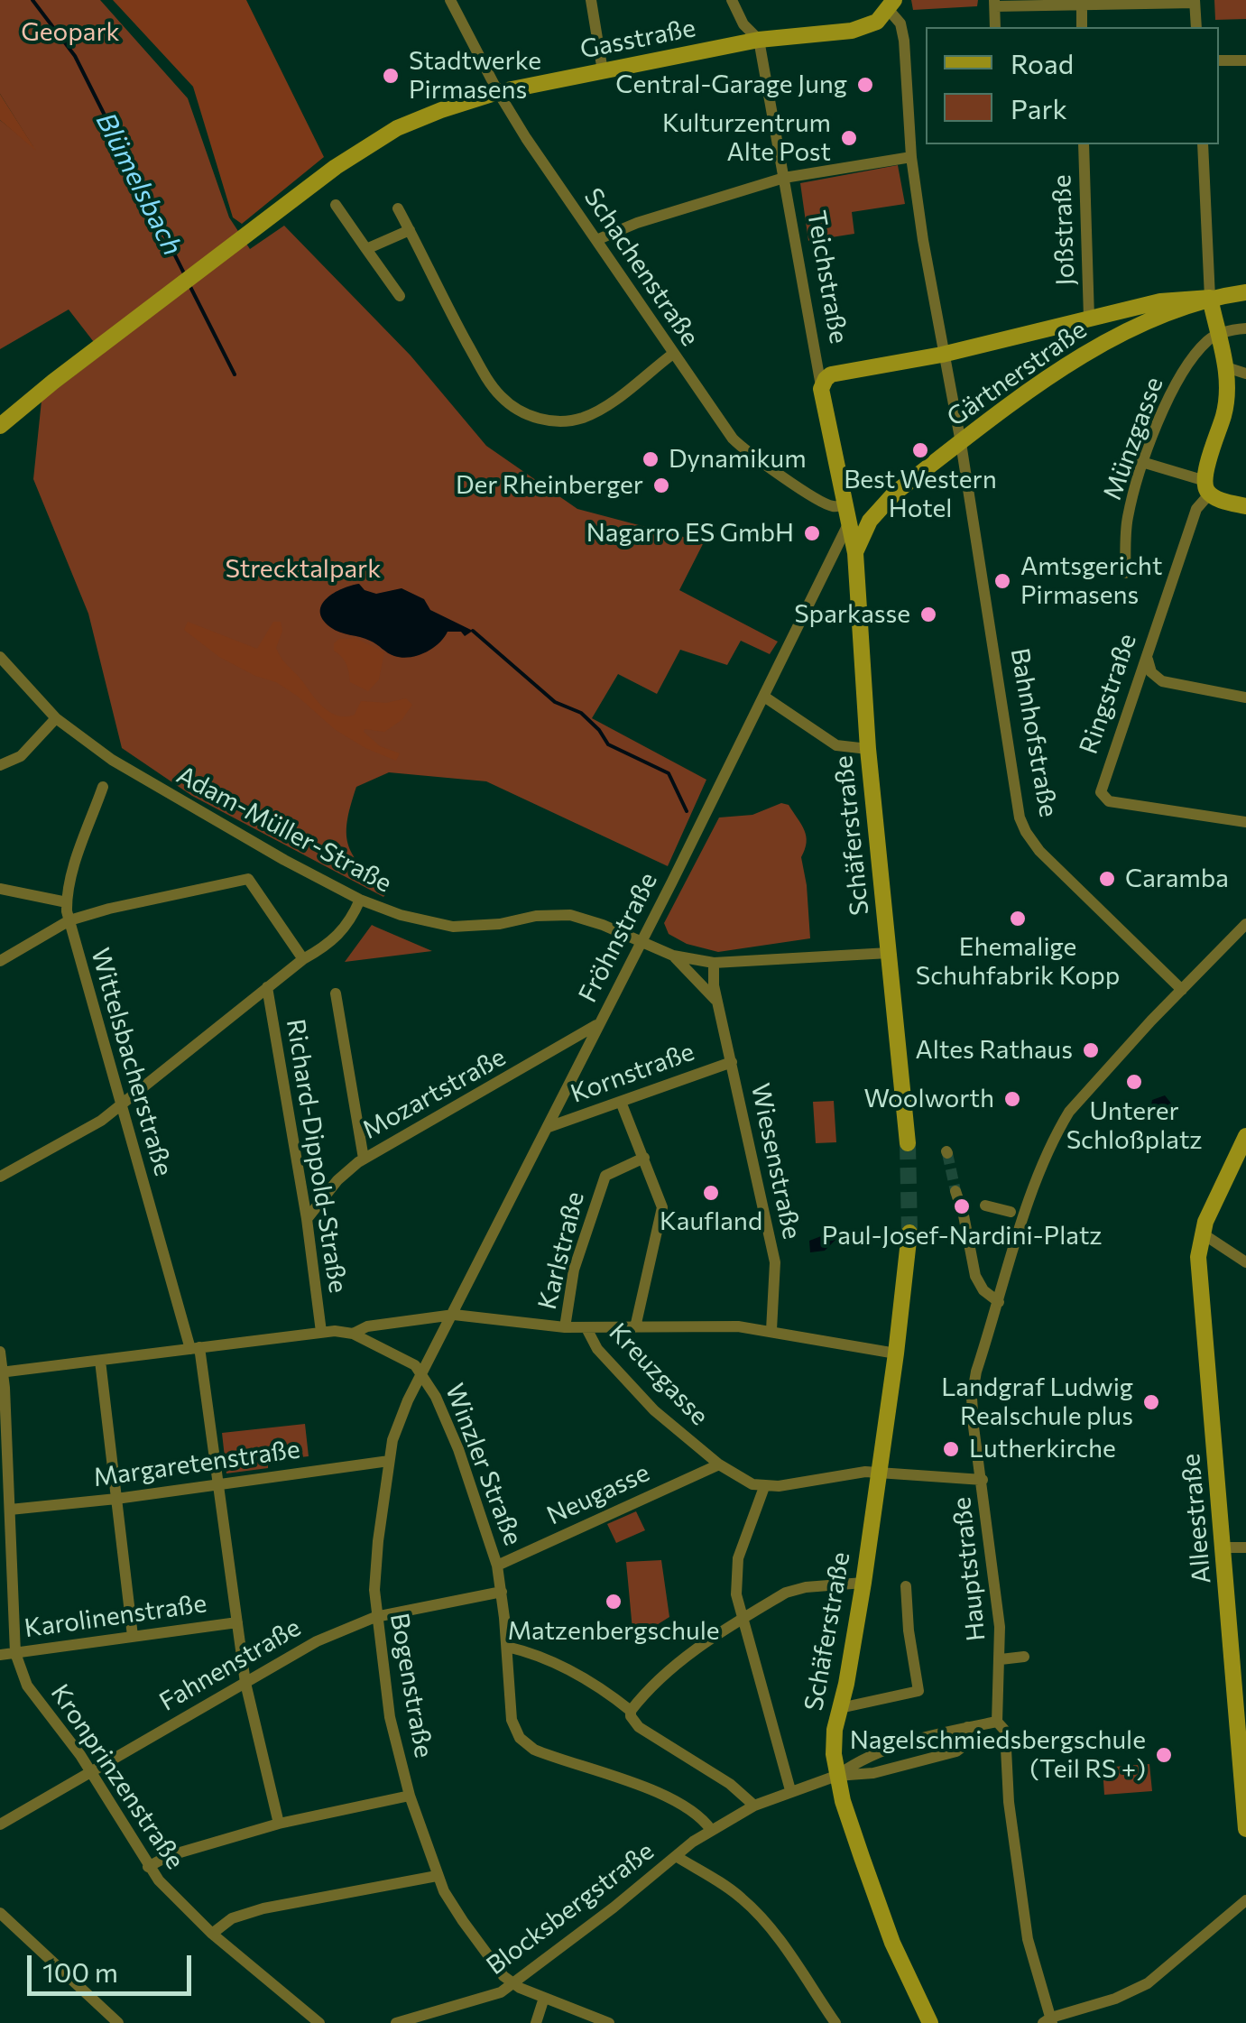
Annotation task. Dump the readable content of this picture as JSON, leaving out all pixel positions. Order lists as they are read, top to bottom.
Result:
{
  "streets": {
    "main road": [
      "Gasstraße",
      "Teichstraße",
      "Gärtnerstraße",
      "Ringstraße",
      "Schäferstraße",
      "Alleestraße"
    ],
    "street": [
      "Joßstraße",
      "Schachenstraße",
      "Münzgasse",
      "Bahnhofstraße",
      "Adam-Müller-Straße",
      "Fröhnstraße",
      "Wittelsbacherstraße",
      "Kornstraße",
      "Mozartstraße",
      "Richard-Dippold-Straße",
      "Wiesenstraße",
      "Karlstraße",
      "Kreuzgasse",
      "Margaretenstraße",
      "Winzler Straße",
      "Neugasse",
      "Hauptstraße",
      "Karolinenstraße",
      "Fahnenstraße",
      "Bogenstraße",
      "Kronprinzenstraße",
      "Blocksbergstraße"
    ]
  },
  "crossings": [
    ["Gasstraße", "Schachenstraße"],
    ["Gasstraße", "Teichstraße"],
    ["Gasstraße", "Bahnhofstraße"],
    ["Schachenstraße", "Teichstraße"],
    ["Teichstraße", "Schäferstraße"],
    ["Teichstraße", "Fröhnstraße"],
    ["Gärtnerstraße", "Ringstraße"],
    ["Gärtnerstraße", "Bahnhofstraße"],
    ["Gärtnerstraße", "Schäferstraße"],
    ["Münzgasse", "Ringstraße"],
    ["Bahnhofstraße", "Hauptstraße"],
    ["Adam-Müller-Straße", "Fröhnstraße"],
    ["Schäferstraße", "Fröhnstraße"],
    ["Schäferstraße", "Blocksbergstraße"],
    ["Fröhnstraße", "Kornstraße"],
    ["Fröhnstraße", "Mozartstraße"],
    ["Fröhnstraße", "Kreuzgasse"],
    ["Fröhnstraße", "Winzler Straße"],
    ["Fröhnstraße", "Bogenstraße"],
    ["Wittelsbacherstraße", "Margaretenstraße"],
    ["Wittelsbacherstraße", "Winzler Straße"],
    ["Wittelsbacherstraße", "Karolinenstraße"],
    ["Wittelsbacherstraße", "Fahnenstraße"],
    ["Kornstraße", "Wiesenstraße"],
    ["Mozartstraße", "Richard-Dippold-Straße"],
    ["Richard-Dippold-Straße", "Winzler Straße"],
    ["Karlstraße", "Kreuzgasse"],
    ["Kreuzgasse", "Winzler Straße"],
    ["Kreuzgasse", "Neugasse"],
    ["Margaretenstraße", "Bogenstraße"],
    ["Winzler Straße", "Neugasse"],
    ["Winzler Straße", "Fahnenstraße"],
    ["Winzler Straße", "Bogenstraße"],
    ["Winzler Straße", "Blocksbergstraße"],
    ["Karolinenstraße", "Kronprinzenstraße"],
    ["Fahnenstraße", "Bogenstraße"],
    ["Fahnenstraße", "Kronprinzenstraße"],
    ["Bogenstraße", "Blocksbergstraße"]
  ],
  "water": ["Blümelsbach"],
  "parks": ["Geopark", "Strecktalpark"],
  "places": [
    "Stadtwerke Pirmasens",
    "Central-Garage Jung",
    "Kulturzentrum Alte Post",
    "Best Western Hotel",
    "Dynamikum",
    "Der Rheinberger",
    "Nagarro ES GmbH",
    "Amtsgericht Pirmasens",
    "Sparkasse",
    "Caramba",
    "Ehemalige Schuhfabrik Kopp",
    "Altes Rathaus",
    "Unterer Schloßplatz",
    "Woolworth",
    "Kaufland",
    "Paul-Josef-Nardini-Platz",
    "Landgraf Ludwig Realschule plus",
    "Lutherkirche",
    "Matzenbergschule",
    "Nagelschmiedsbergschule (Teil RS +)"
  ],
  "legend": ["Road", "Park"],
  "scale_bar": "100 m"
}
